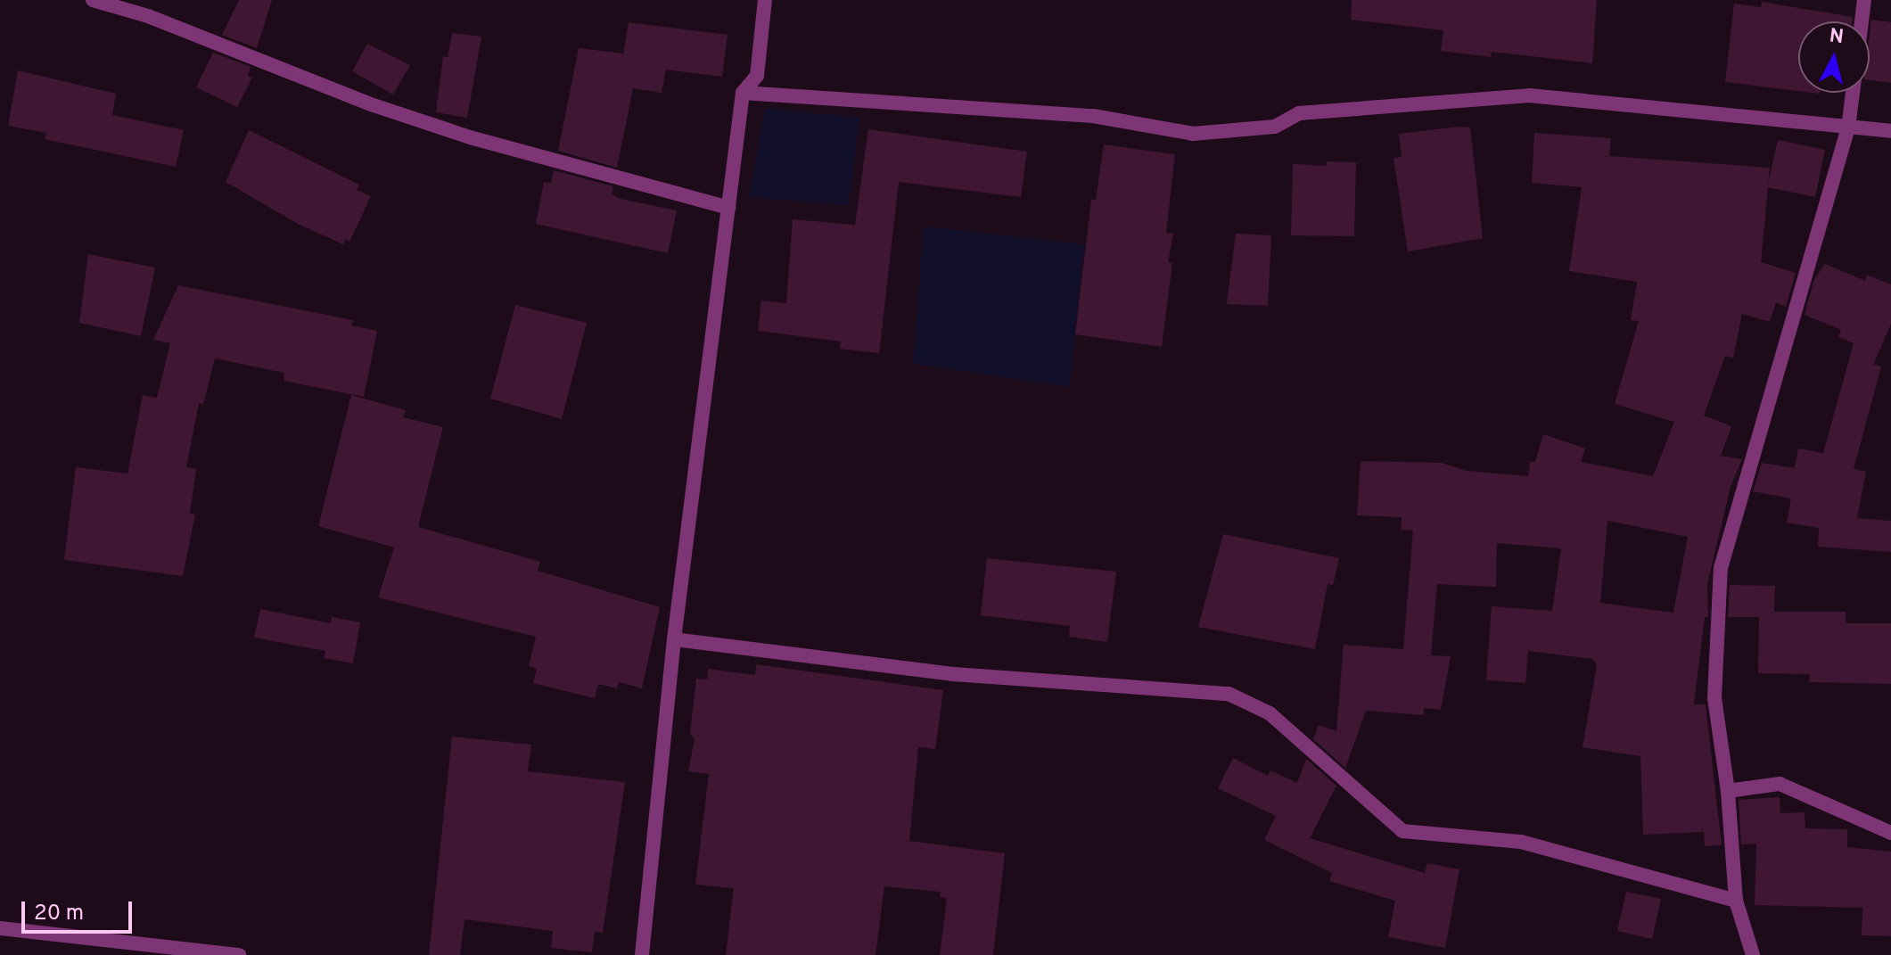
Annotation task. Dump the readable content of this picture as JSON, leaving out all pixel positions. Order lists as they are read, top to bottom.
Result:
{
  "scale_bar": "20 m",
  "north": "top"
}
